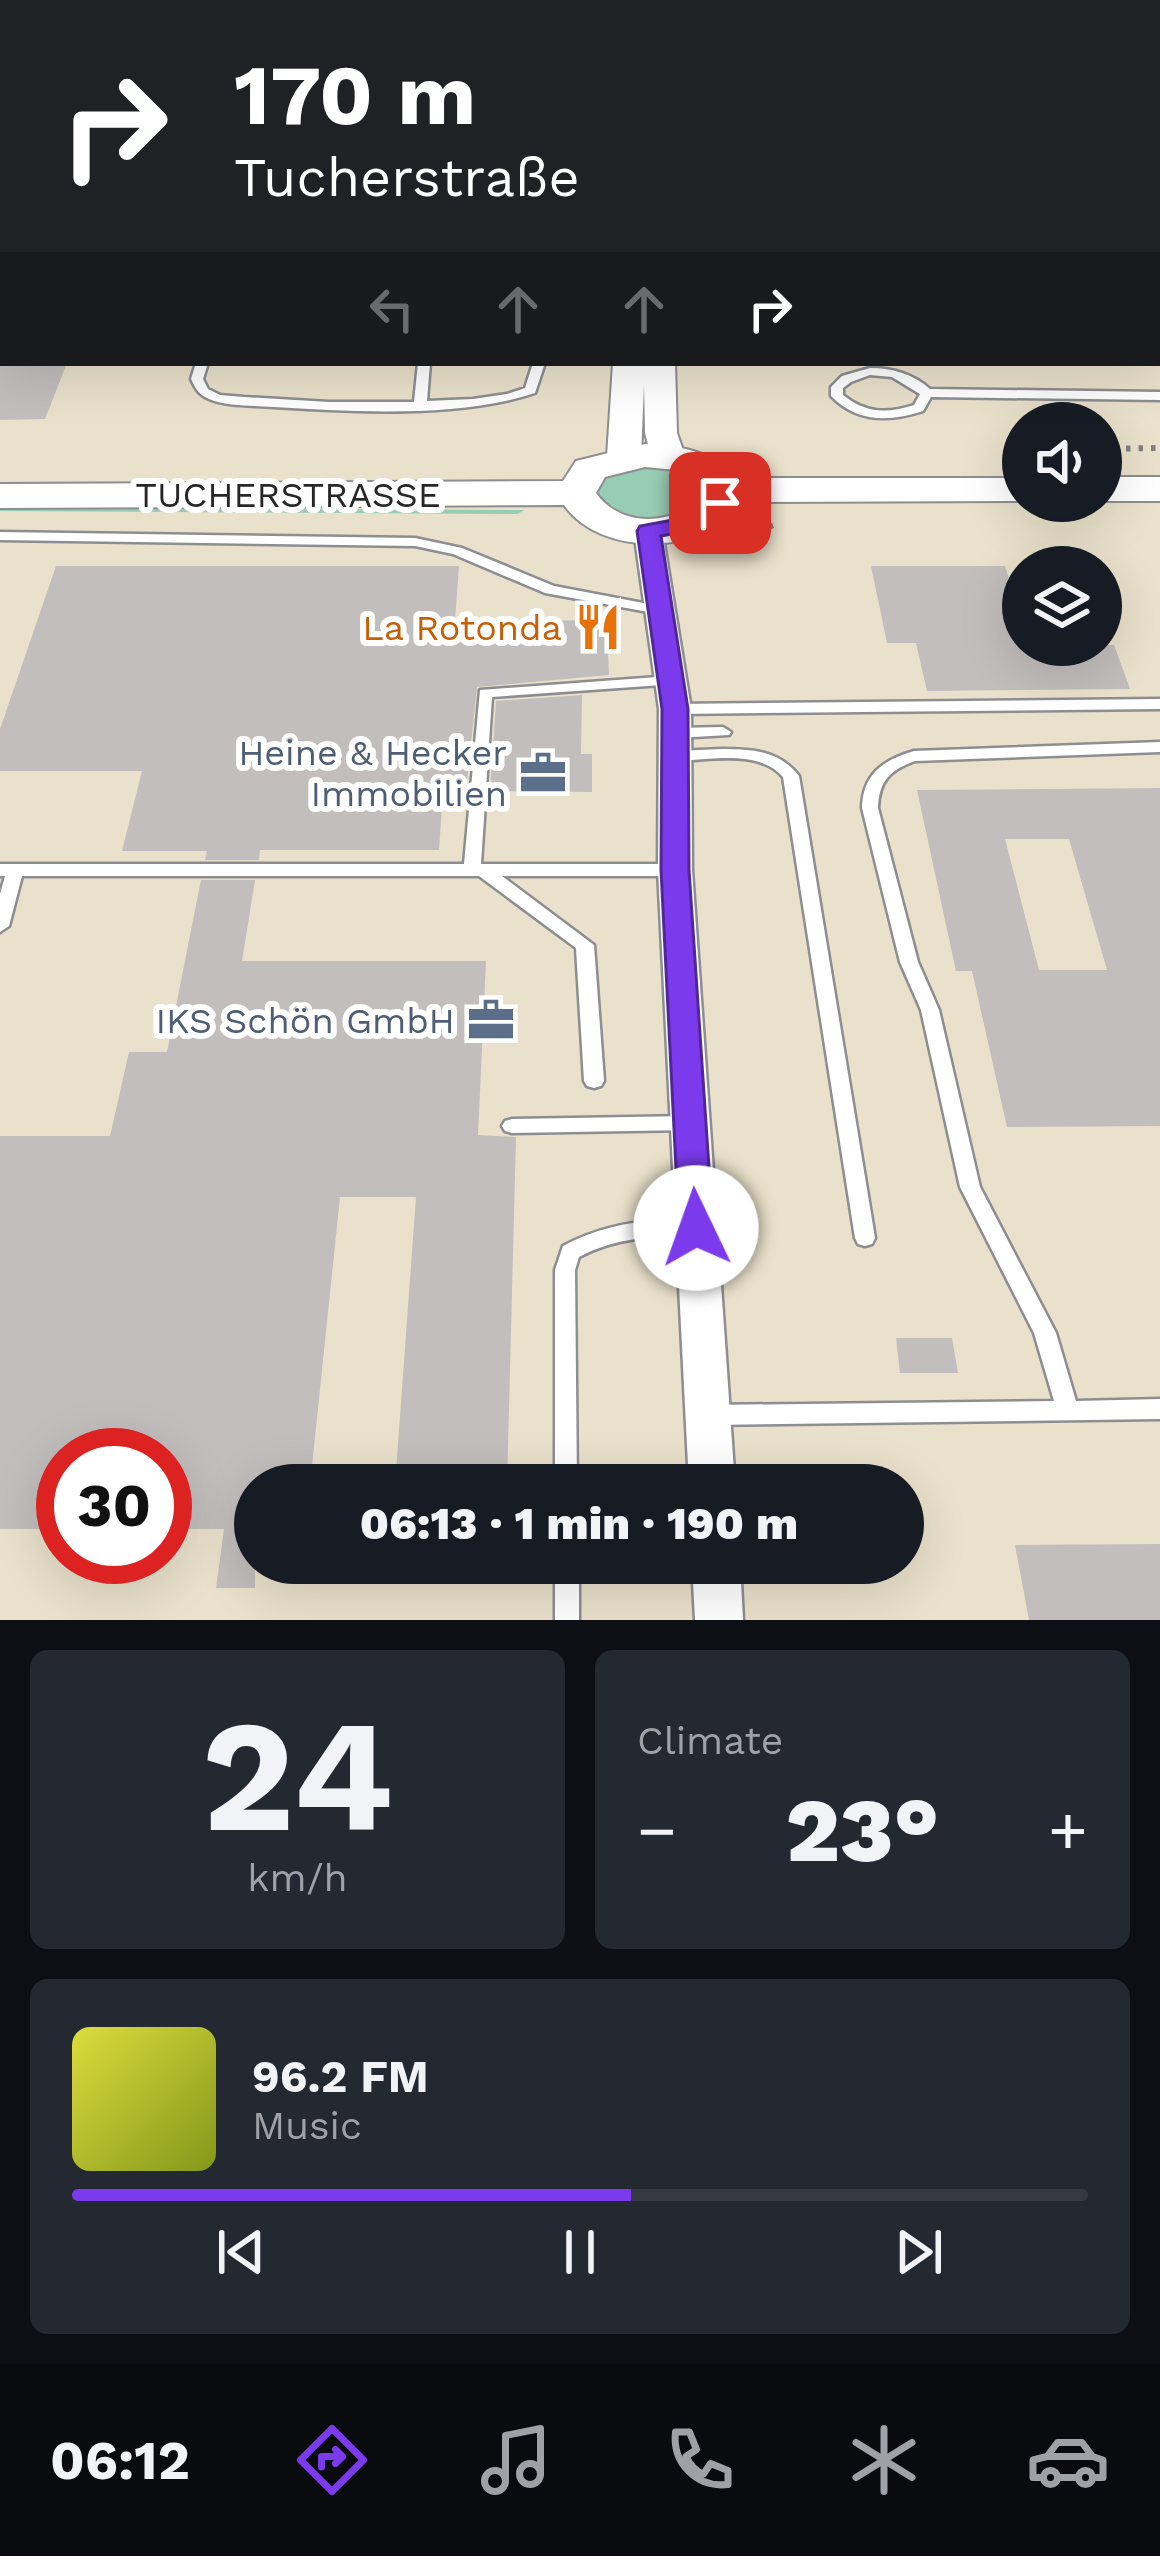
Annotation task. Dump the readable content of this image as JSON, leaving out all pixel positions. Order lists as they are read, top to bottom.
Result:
{
  "streets": {
    "main road": ["TUCHERSTRASSE"]
  },
  "places": {
    "restaurant": ["La Rotonda"],
    "office": ["Heine & Hecker Immobilien", "IKS Schön GmbH"]
  },
  "page": {
    "turn": ["170 m", "Tucherstraße"],
    "limit": "30",
    "trip": "06:13 · 1 min · 190 m",
    "tile": [
      ["24", "km/h"],
      "Climate"
    ],
    "heat": ["−", "23°", "+"],
    "song": ["96.2 FM", "Music"],
    "tabs": "06:12"
  }
}
